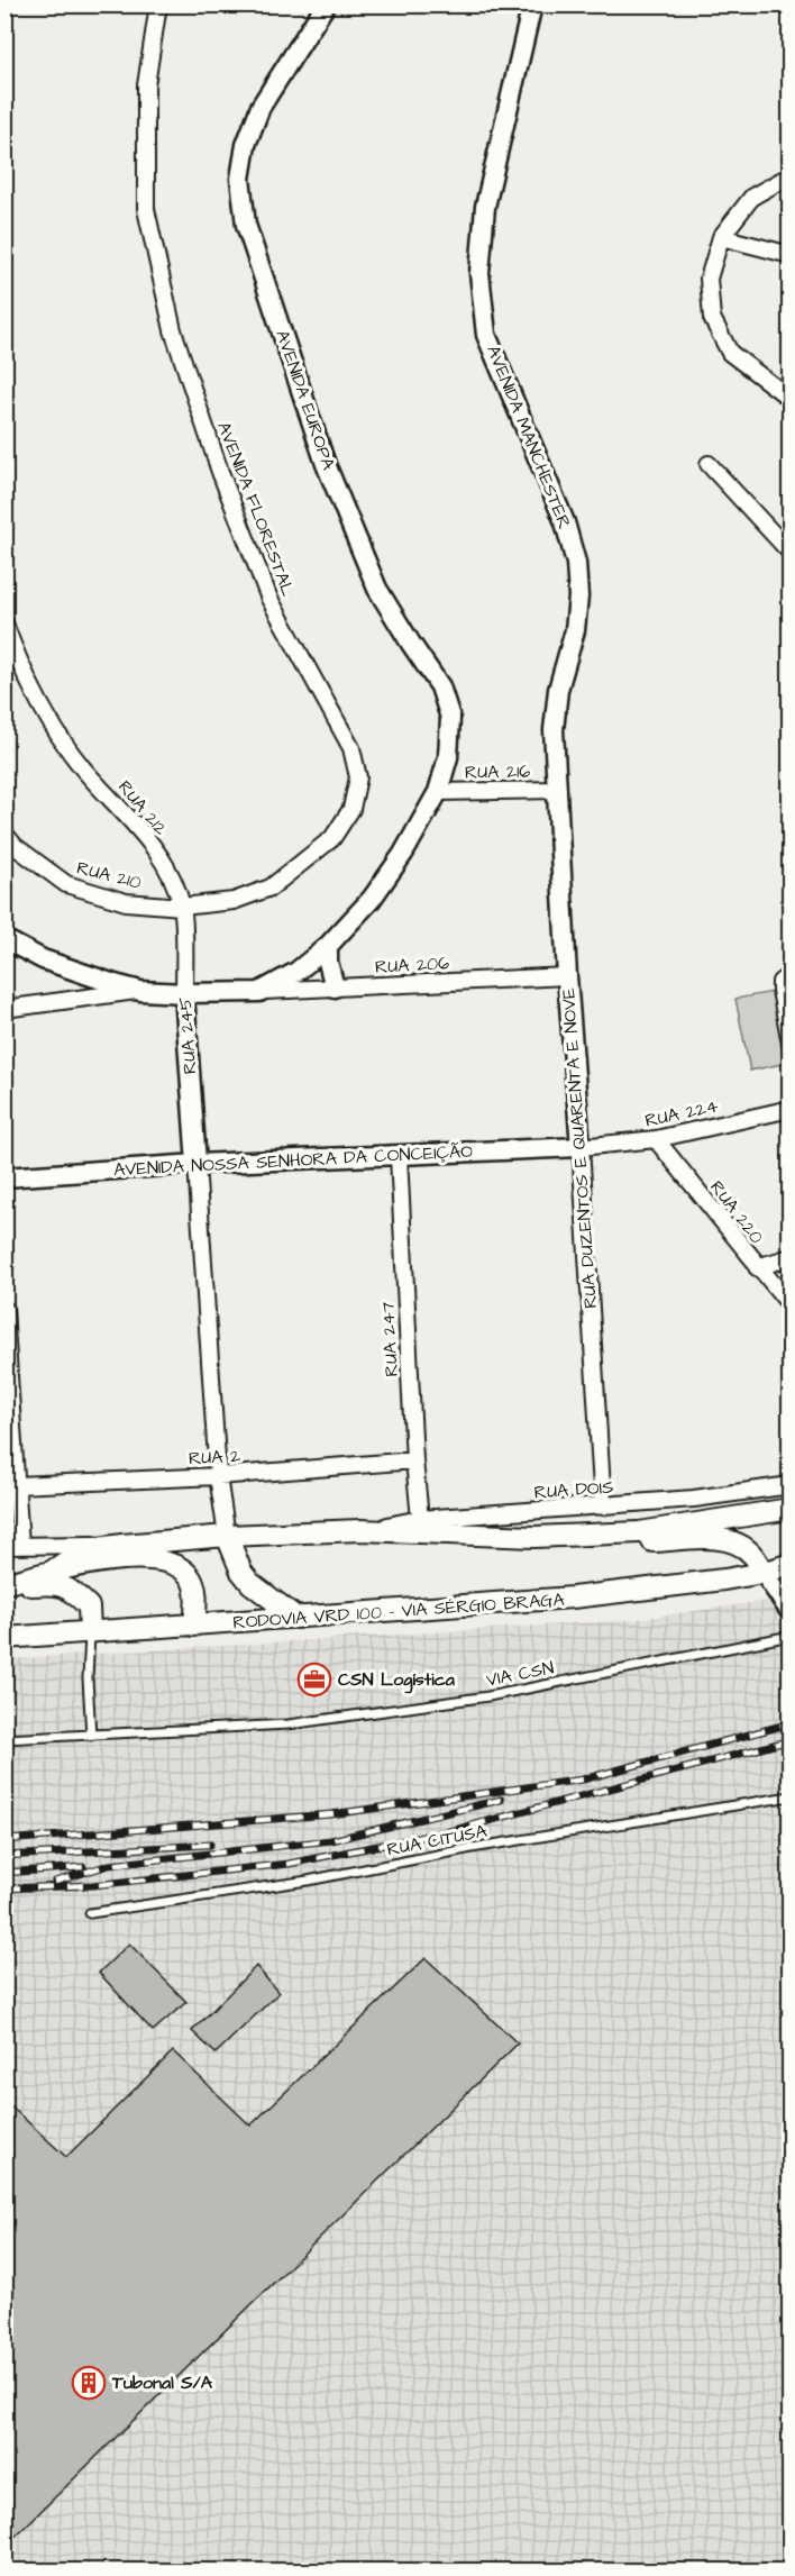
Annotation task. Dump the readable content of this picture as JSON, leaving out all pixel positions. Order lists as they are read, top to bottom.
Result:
{
  "streets": {
    "main road": ["RODOVIA VRD 100 - VIA SÉRGIO BRAGA"],
    "street": [
      "AVENIDA EUROPA",
      "AVENIDA MANCHESTER",
      "AVENIDA FLORESTAL",
      "RUA 216",
      "RUA 212",
      "RUA 210",
      "RUA 206",
      "RUA 245",
      "RUA 224",
      "RUA DUZENTOS E QUARENTA E NOVE",
      "AVENIDA NOSSA SENHORA DA CONCEIÇÃO",
      "RUA 220",
      "RUA 247",
      "RUA 2",
      "RUA DOIS"
    ],
    "lane": ["VIA CSN", "RUA CITUSA"]
  },
  "crossings": [
    ["AVENIDA EUROPA", "RUA 216"],
    ["AVENIDA EUROPA", "RUA 206"],
    ["AVENIDA MANCHESTER", "RUA 216"],
    ["AVENIDA MANCHESTER", "RUA DUZENTOS E QUARENTA E NOVE"],
    ["AVENIDA FLORESTAL", "RUA 212"],
    ["AVENIDA FLORESTAL", "RUA 210"],
    ["AVENIDA FLORESTAL", "RUA 245"],
    ["RUA 216", "RUA DUZENTOS E QUARENTA E NOVE"],
    ["RUA 212", "RUA 210"],
    ["RUA 212", "RUA 245"],
    ["RUA 210", "RUA 245"],
    ["RUA 206", "RUA DUZENTOS E QUARENTA E NOVE"],
    ["RUA 245", "AVENIDA NOSSA SENHORA DA CONCEIÇÃO"],
    ["RUA 224", "RUA DUZENTOS E QUARENTA E NOVE"],
    ["RUA 224", "AVENIDA NOSSA SENHORA DA CONCEIÇÃO"],
    ["RUA 224", "RUA 220"],
    ["RUA DUZENTOS E QUARENTA E NOVE", "AVENIDA NOSSA SENHORA DA CONCEIÇÃO"],
    ["RUA DUZENTOS E QUARENTA E NOVE", "RUA DOIS"],
    ["AVENIDA NOSSA SENHORA DA CONCEIÇÃO", "RUA 247"],
    ["RUA 247", "RUA 2"],
    ["RUA 247", "RUA DOIS"]
  ],
  "places": {
    "office": ["CSN Logística"],
    "building": ["Tubonal S/A"]
  }
}
